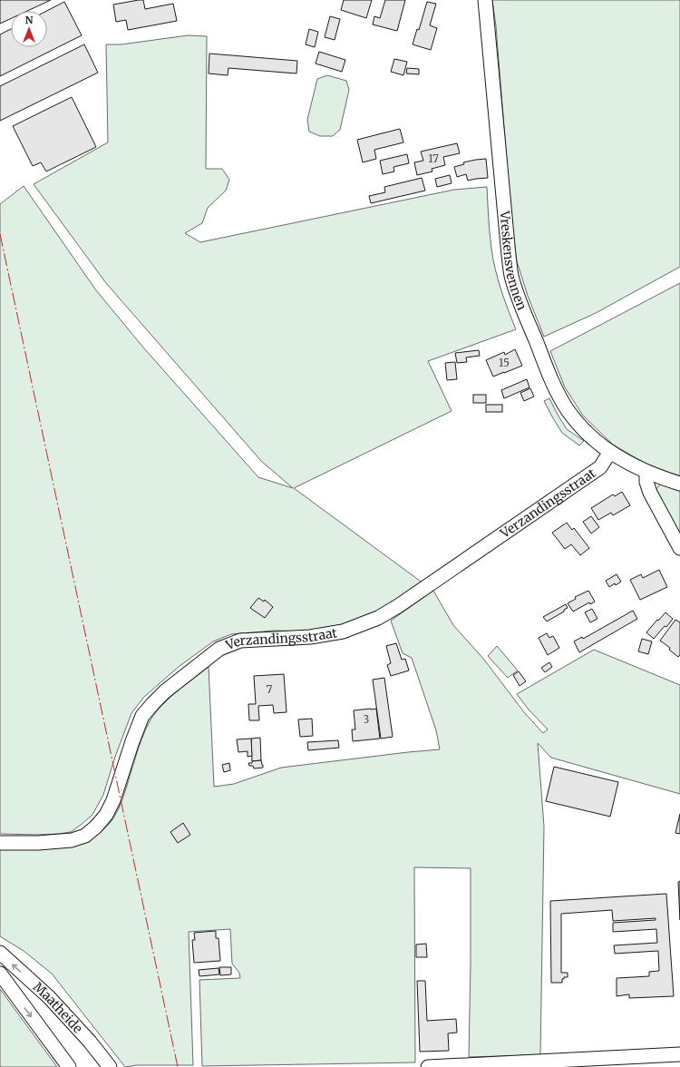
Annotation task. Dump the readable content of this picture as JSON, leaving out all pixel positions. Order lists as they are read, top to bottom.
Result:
{
  "streets": {
    "street": ["Vreskensvennen", "Verzandingsstraat", "Maatheide"]
  },
  "crossings": [
    ["Vreskensvennen", "Verzandingsstraat"]
  ],
  "house_numbers": [
    "17",
    "15",
    "7",
    "3"
  ],
  "north": "top"
}
